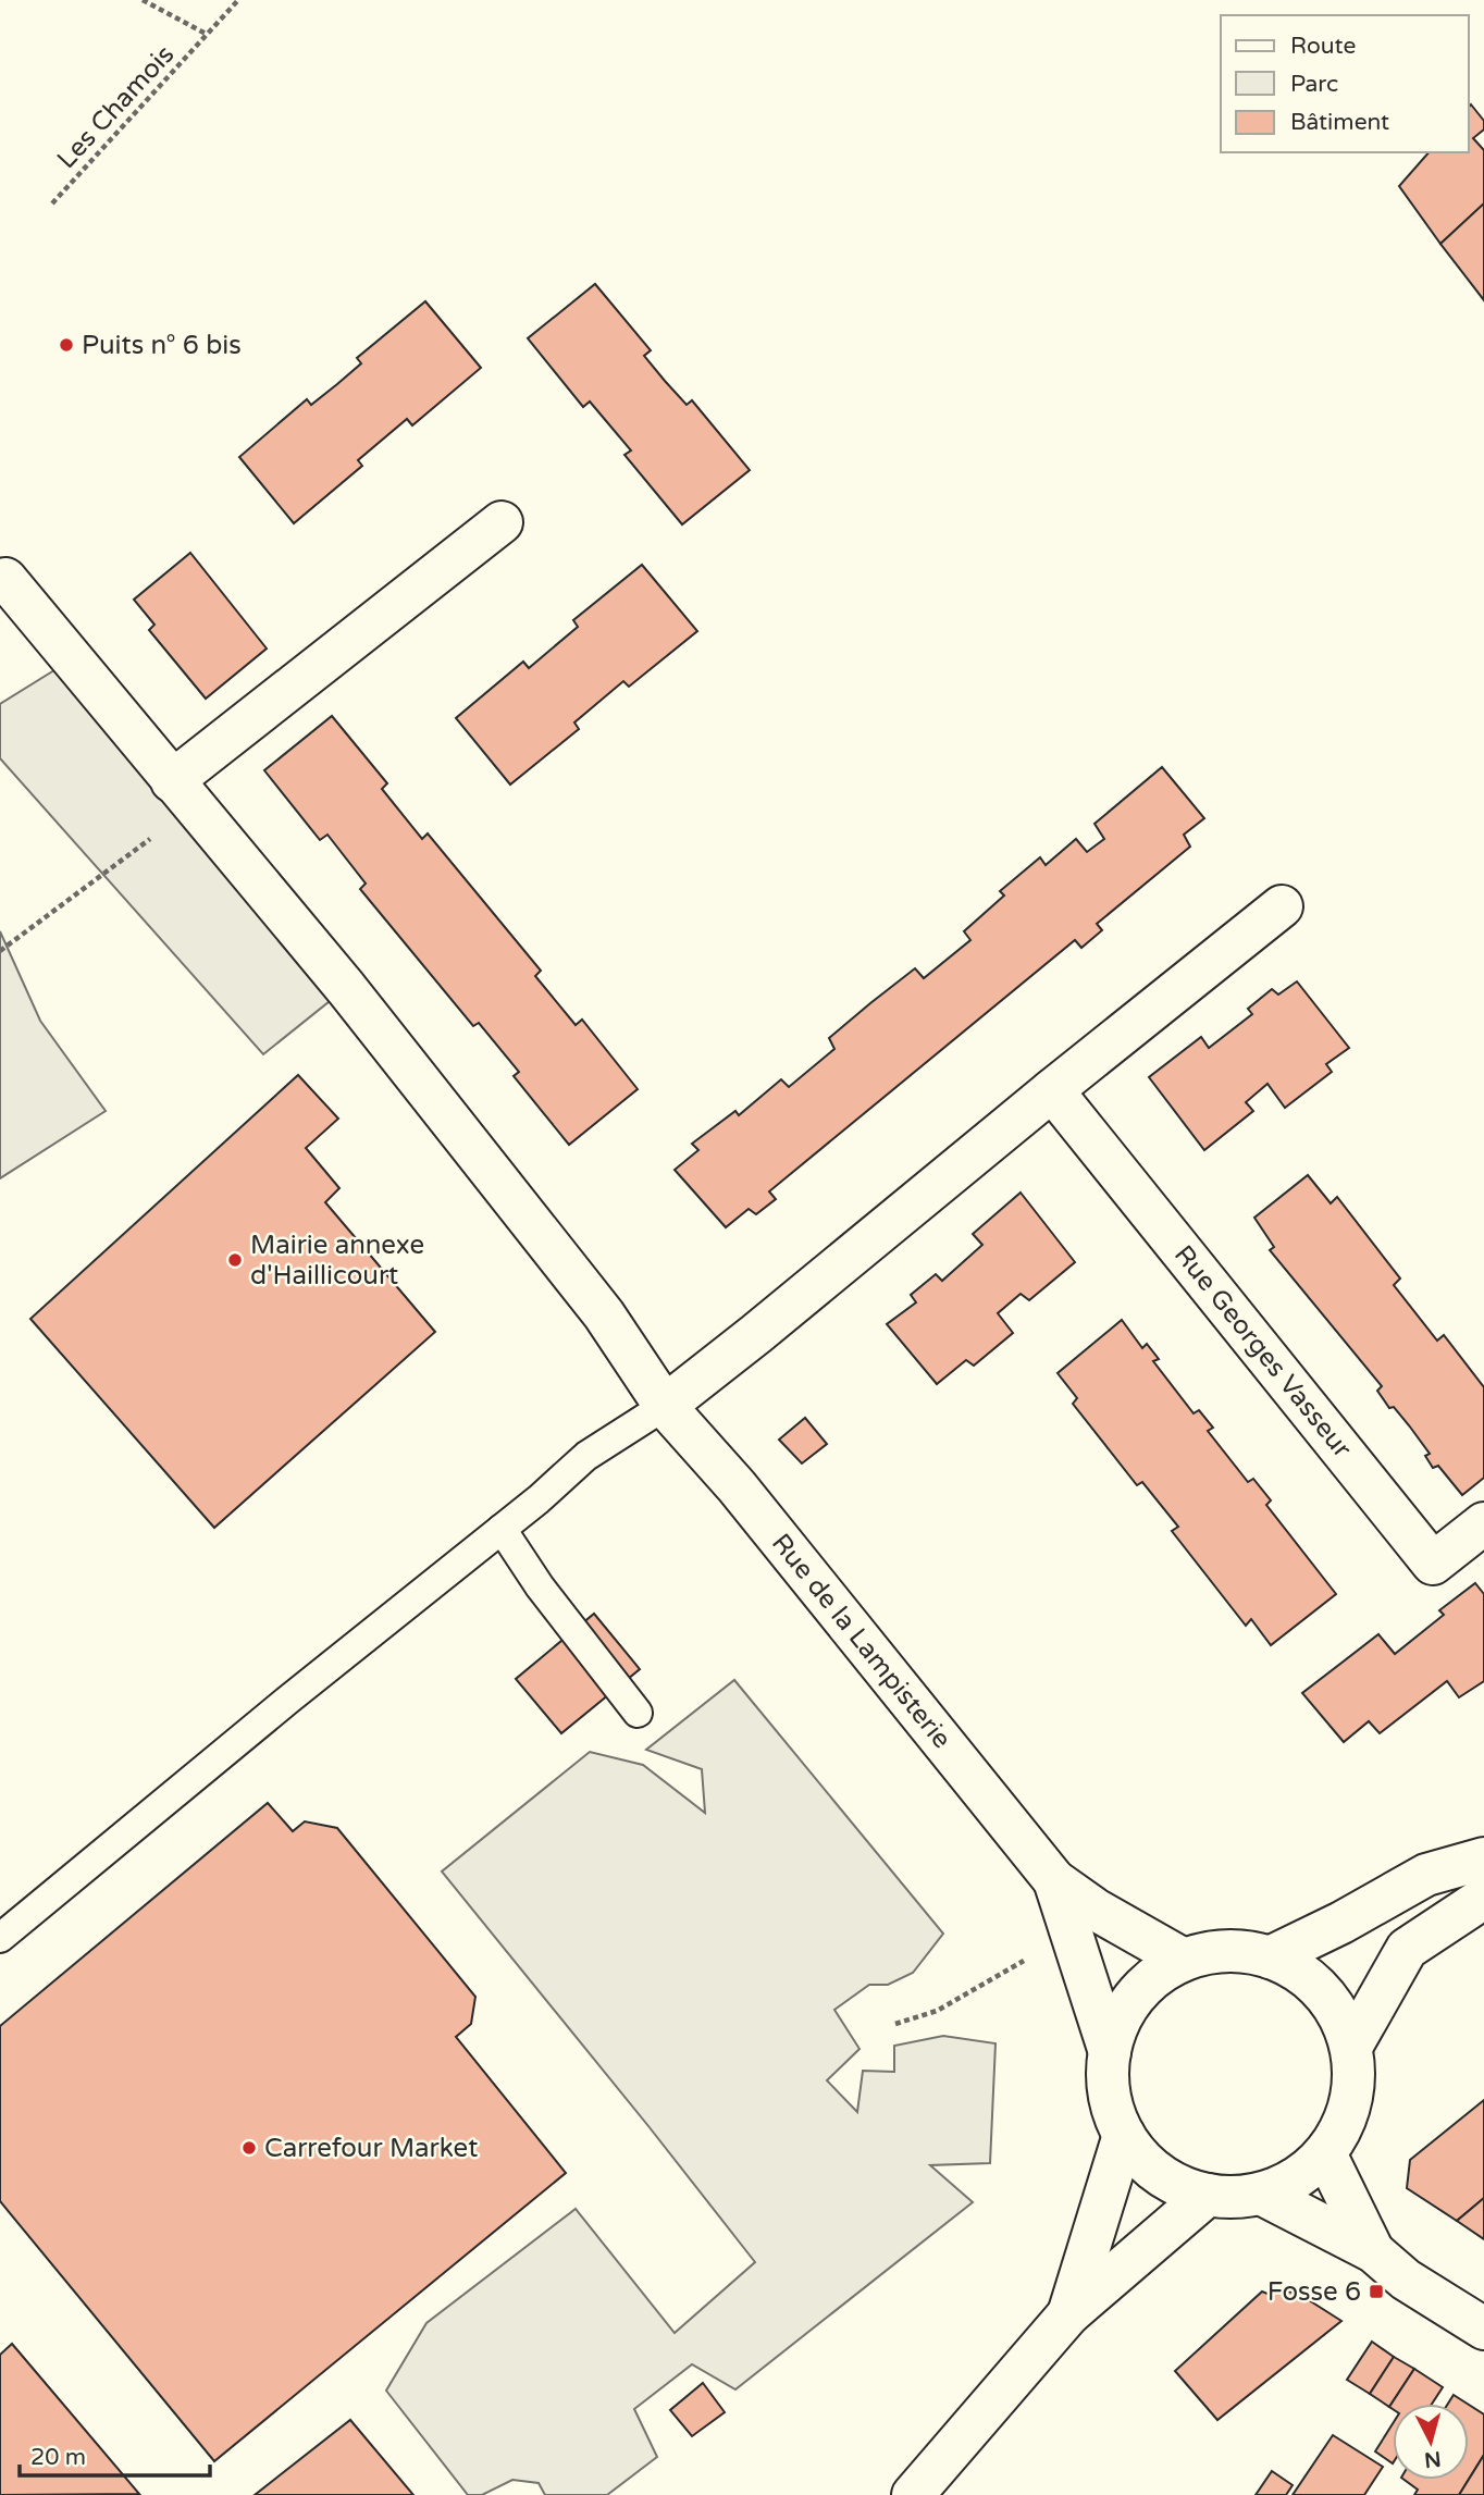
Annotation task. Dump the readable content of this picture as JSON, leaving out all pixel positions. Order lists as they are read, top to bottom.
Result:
{
  "streets": {
    "street": ["Rue Georges Vasseur", "Rue de la Lampisterie"],
    "path": ["Les Chamois"]
  },
  "places": {
    "other": ["Puits n° 6 bis", "Mairie annexe d'Haillicourt", "Carrefour Market"],
    "transit": ["Fosse 6"]
  },
  "legend": ["Route", "Parc", "Bâtiment"],
  "scale_bar": "20 m",
  "north": "bottom"
}
